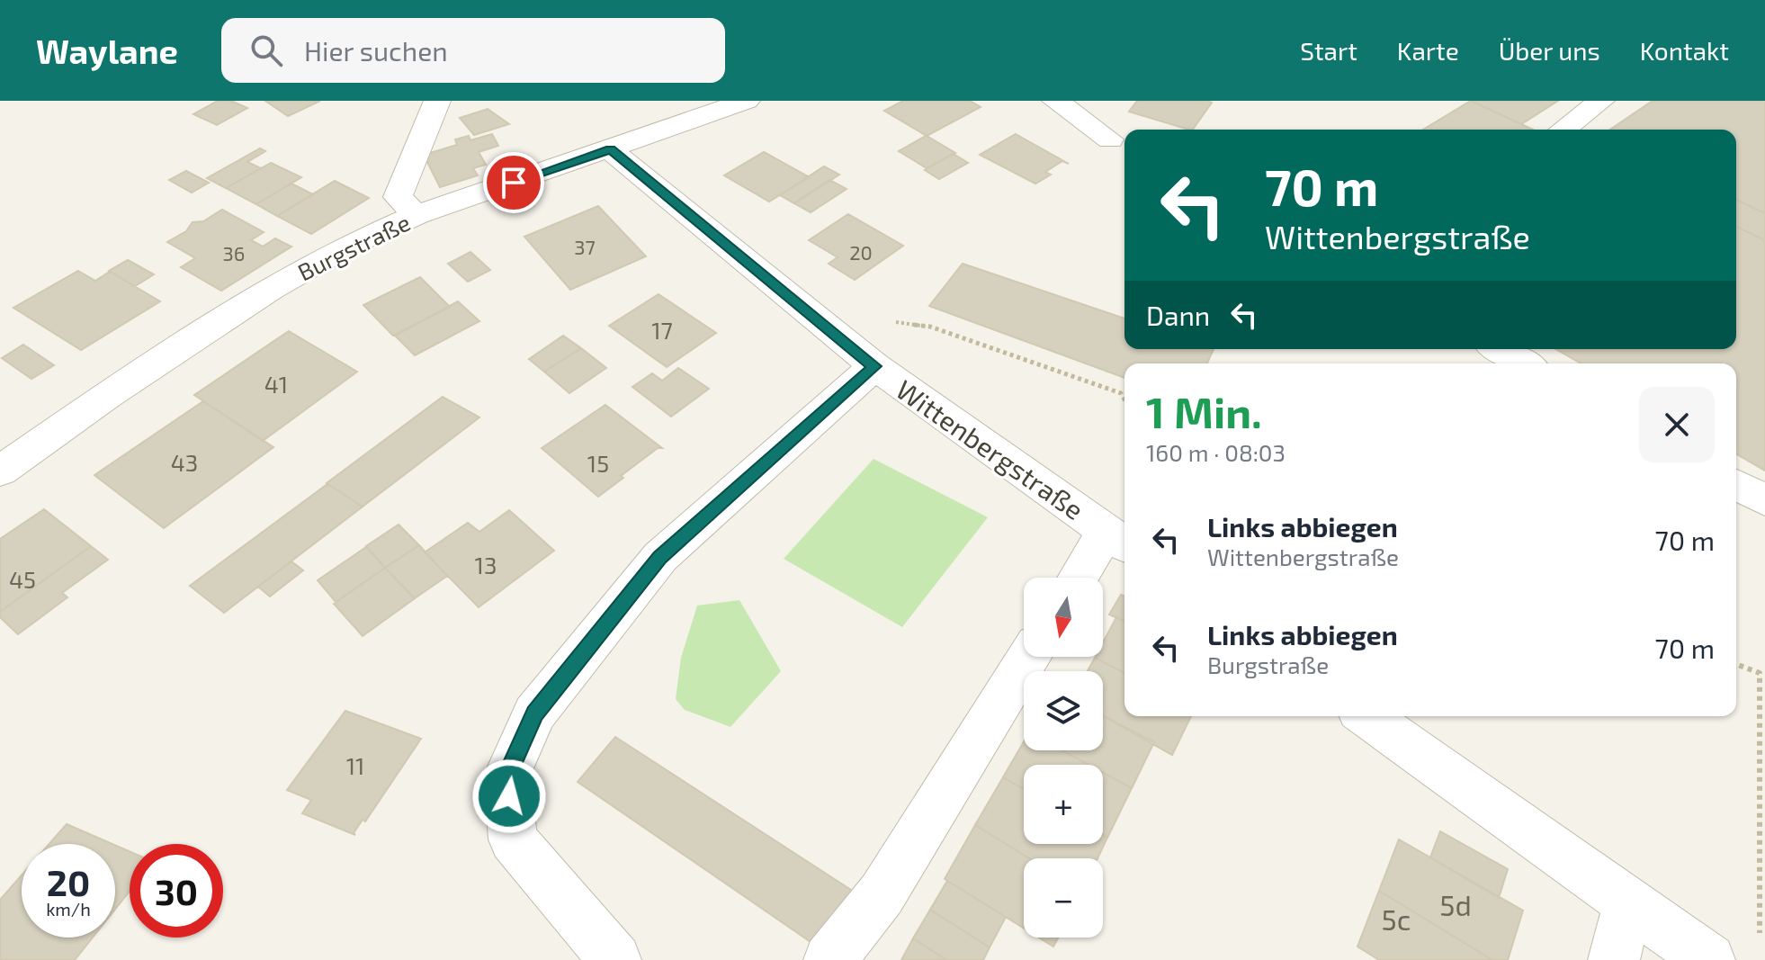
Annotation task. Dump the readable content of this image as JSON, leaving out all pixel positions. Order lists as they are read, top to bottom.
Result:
{
  "streets": {
    "street": ["Burgstraße", "Wittenbergstraße"]
  },
  "crossings": [
    ["Burgstraße", "Wittenbergstraße"]
  ],
  "house_numbers": [
    "37",
    "20",
    "36",
    "17",
    "41",
    "43",
    "15",
    "13",
    "45",
    "11",
    "5d",
    "5c"
  ],
  "north": "bottom",
  "page": {
    "header": "Waylane",
    "search": "Hier suchen",
    "nav": [
      "Start",
      "Karte",
      "Über uns",
      "Kontakt"
    ],
    "turn": ["70 m", "Wittenbergstraße"],
    "then": "Dann",
    "heading": ["1 Min.", "160 m · 08:03"],
    "list": [
      {
        "name": "Links abbiegen",
        "note": "Wittenbergstraße",
        "value": "70 m"
      },
      {
        "name": "Links abbiegen",
        "note": "Burgstraße",
        "value": "70 m"
      }
    ],
    "map_buttons": ["+", "−"],
    "speed": "20 km/h",
    "limit": "30"
  }
}
